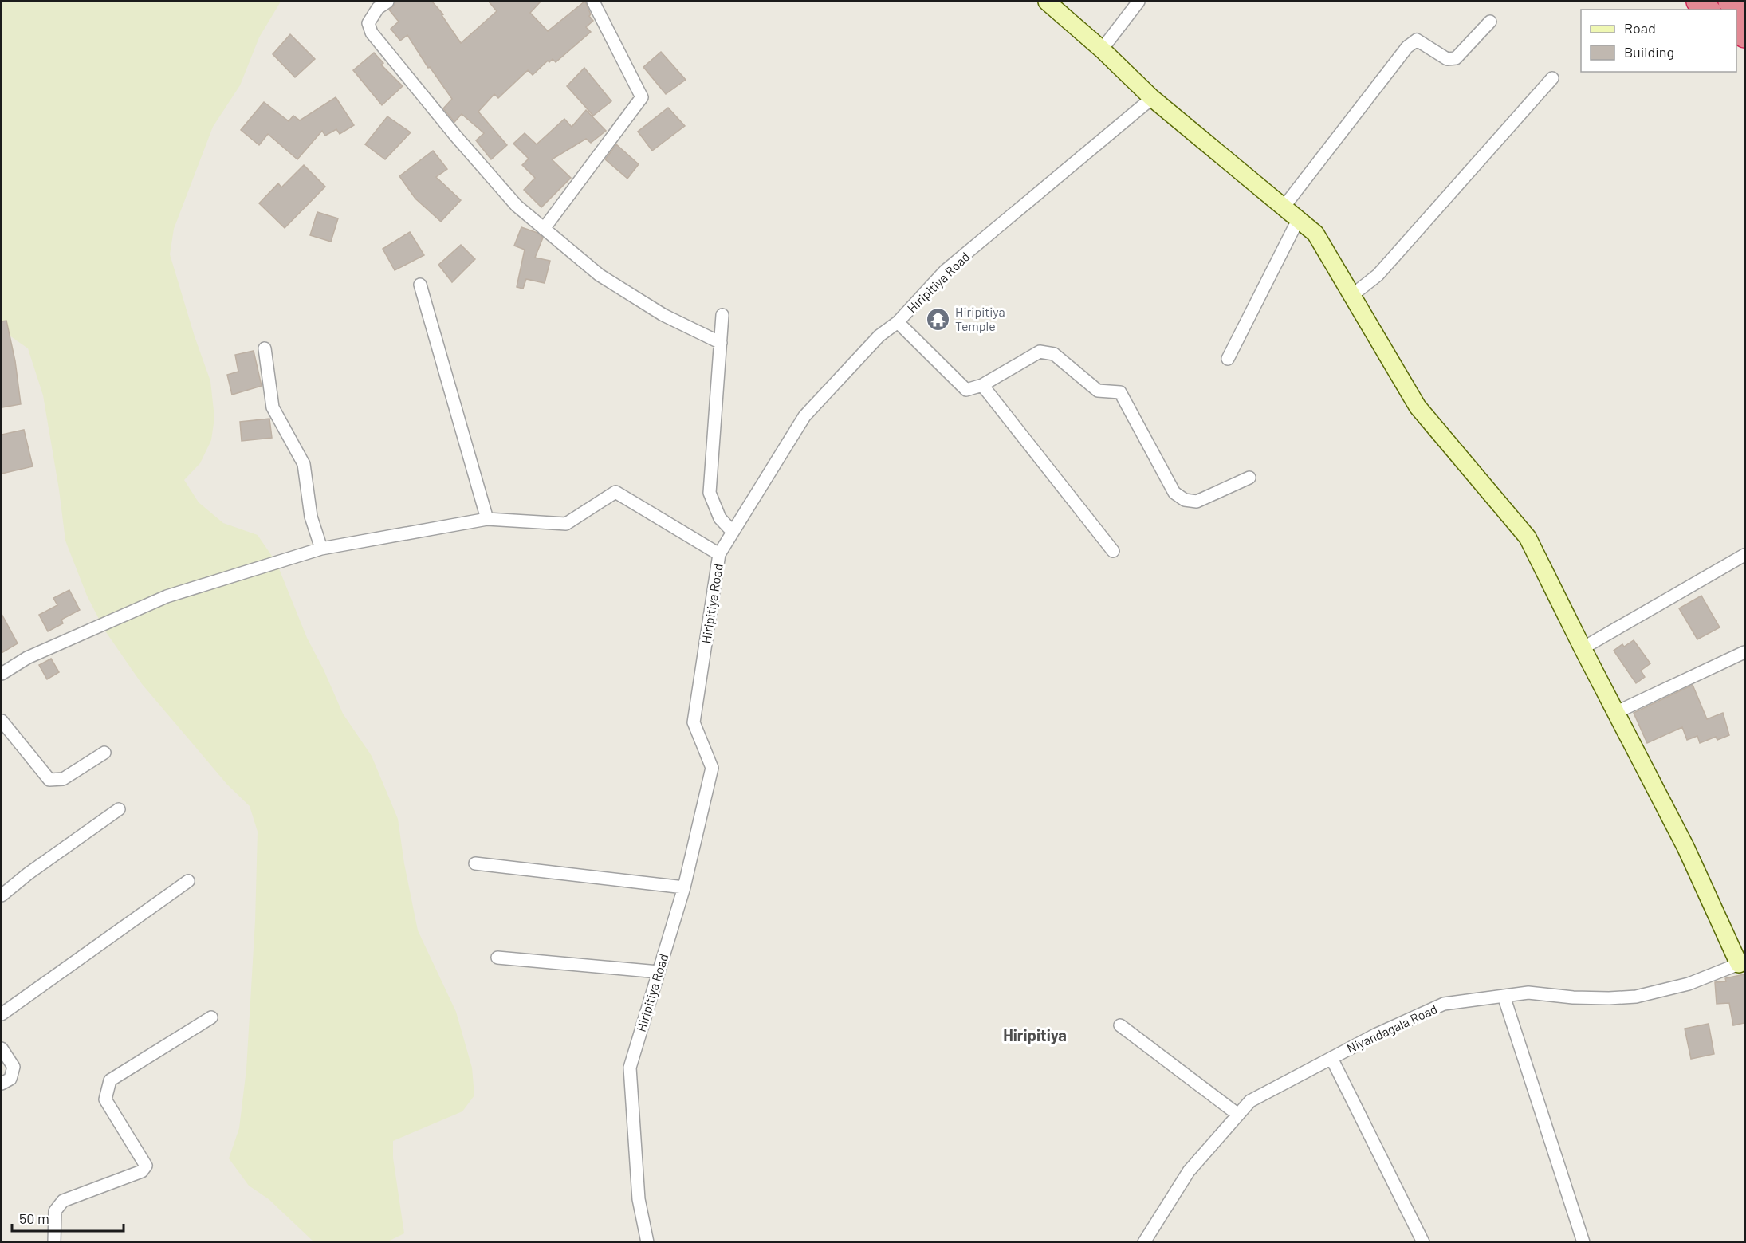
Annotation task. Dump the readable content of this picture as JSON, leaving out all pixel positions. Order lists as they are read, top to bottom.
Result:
{
  "streets": {
    "street": ["Hiripitiya Road", "Niyandagala Road"]
  },
  "districts": ["Hiripitiya"],
  "places": {
    "temple": ["Hiripitiya Temple"]
  },
  "legend": ["Road", "Building"],
  "scale_bar": "50 m"
}
